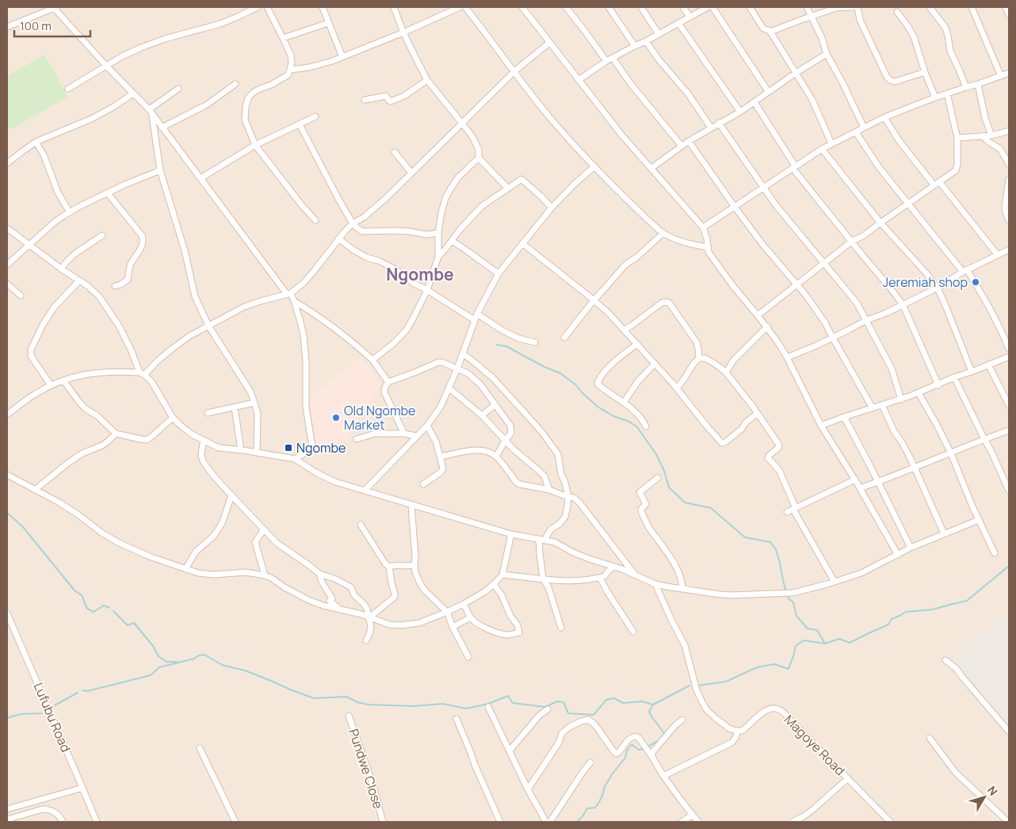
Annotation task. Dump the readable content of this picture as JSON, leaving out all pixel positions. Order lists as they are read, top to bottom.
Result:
{
  "streets": {
    "street": ["Lufubu Road", "Magoye Road", "Pundwe Close"]
  },
  "districts": ["Ngombe"],
  "places": {
    "other": ["Jeremiah shop", "Old Ngombe Market"],
    "transit": ["Ngombe"]
  },
  "scale_bar": "100 m",
  "north": "top right"
}
